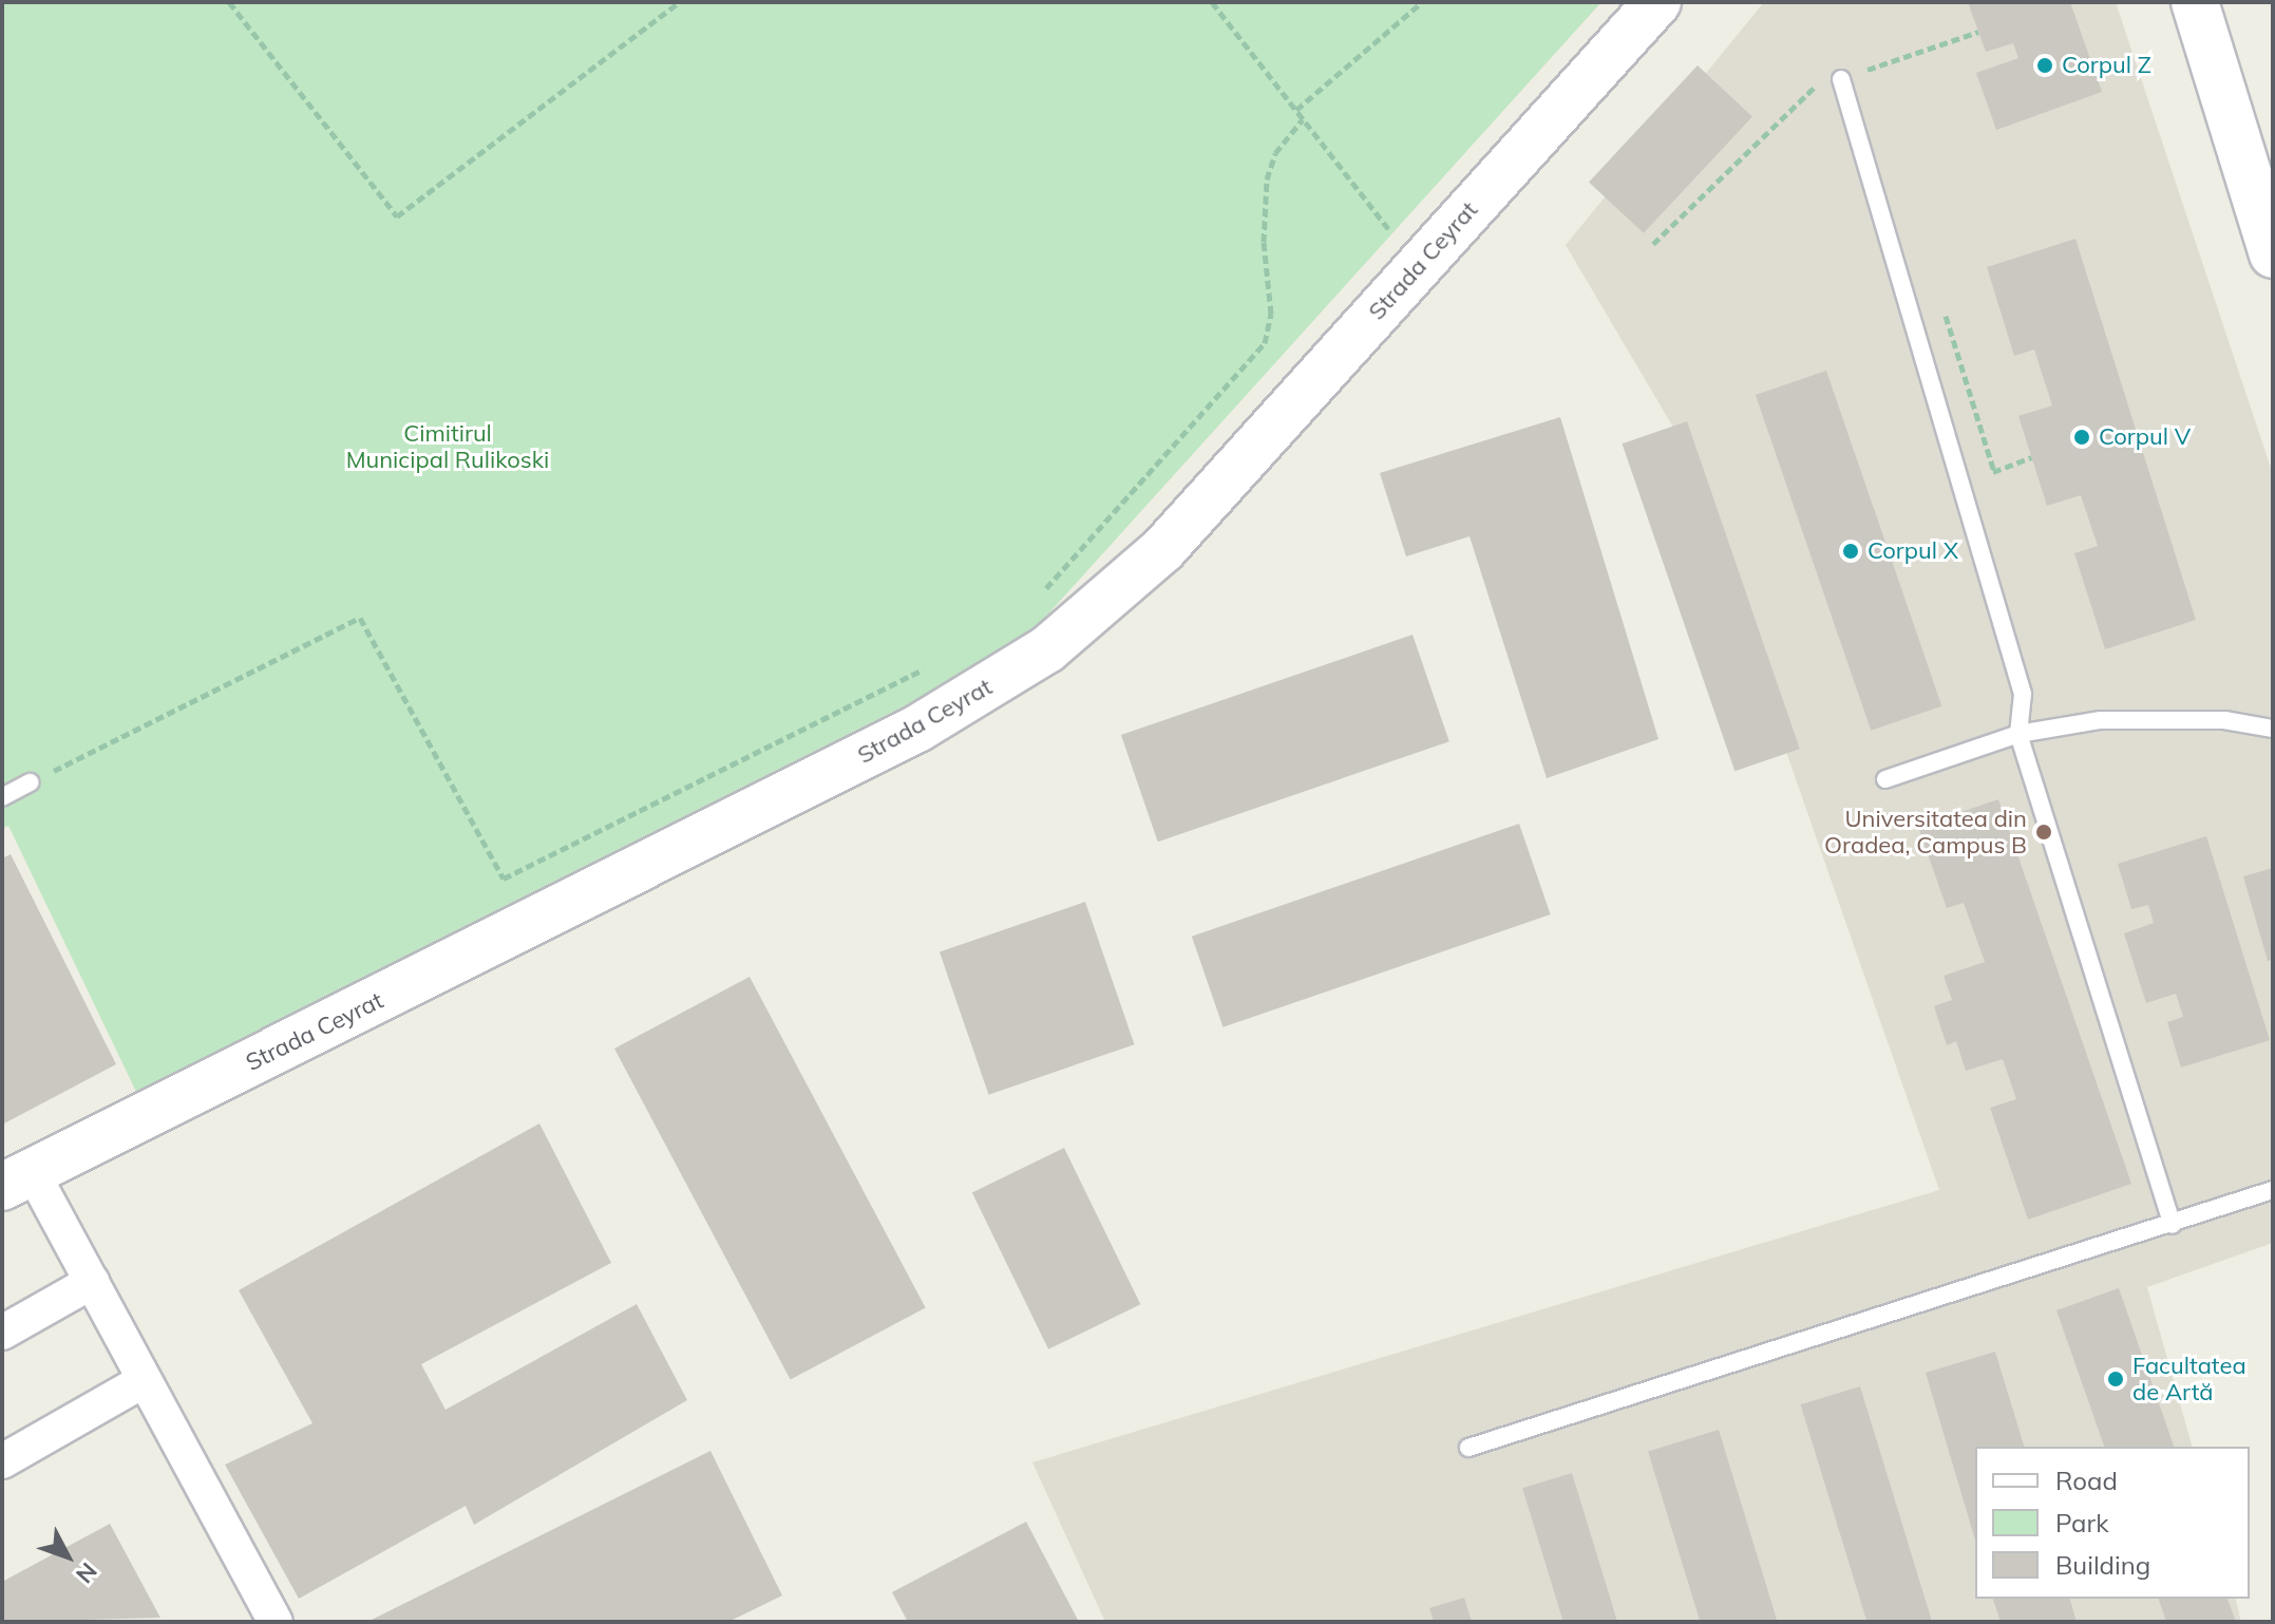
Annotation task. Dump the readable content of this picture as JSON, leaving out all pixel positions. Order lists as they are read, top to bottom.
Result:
{
  "streets": {
    "main road": ["Strada Ceyrat"]
  },
  "parks": ["Cimitirul Municipal Rulikoski"],
  "places": [
    "Corpul Z",
    "Corpul V",
    "Corpul X",
    "Universitatea din Oradea, Campus B",
    "Facultatea de Artă"
  ],
  "legend": ["Road", "Park", "Building"],
  "north": "bottom right"
}
